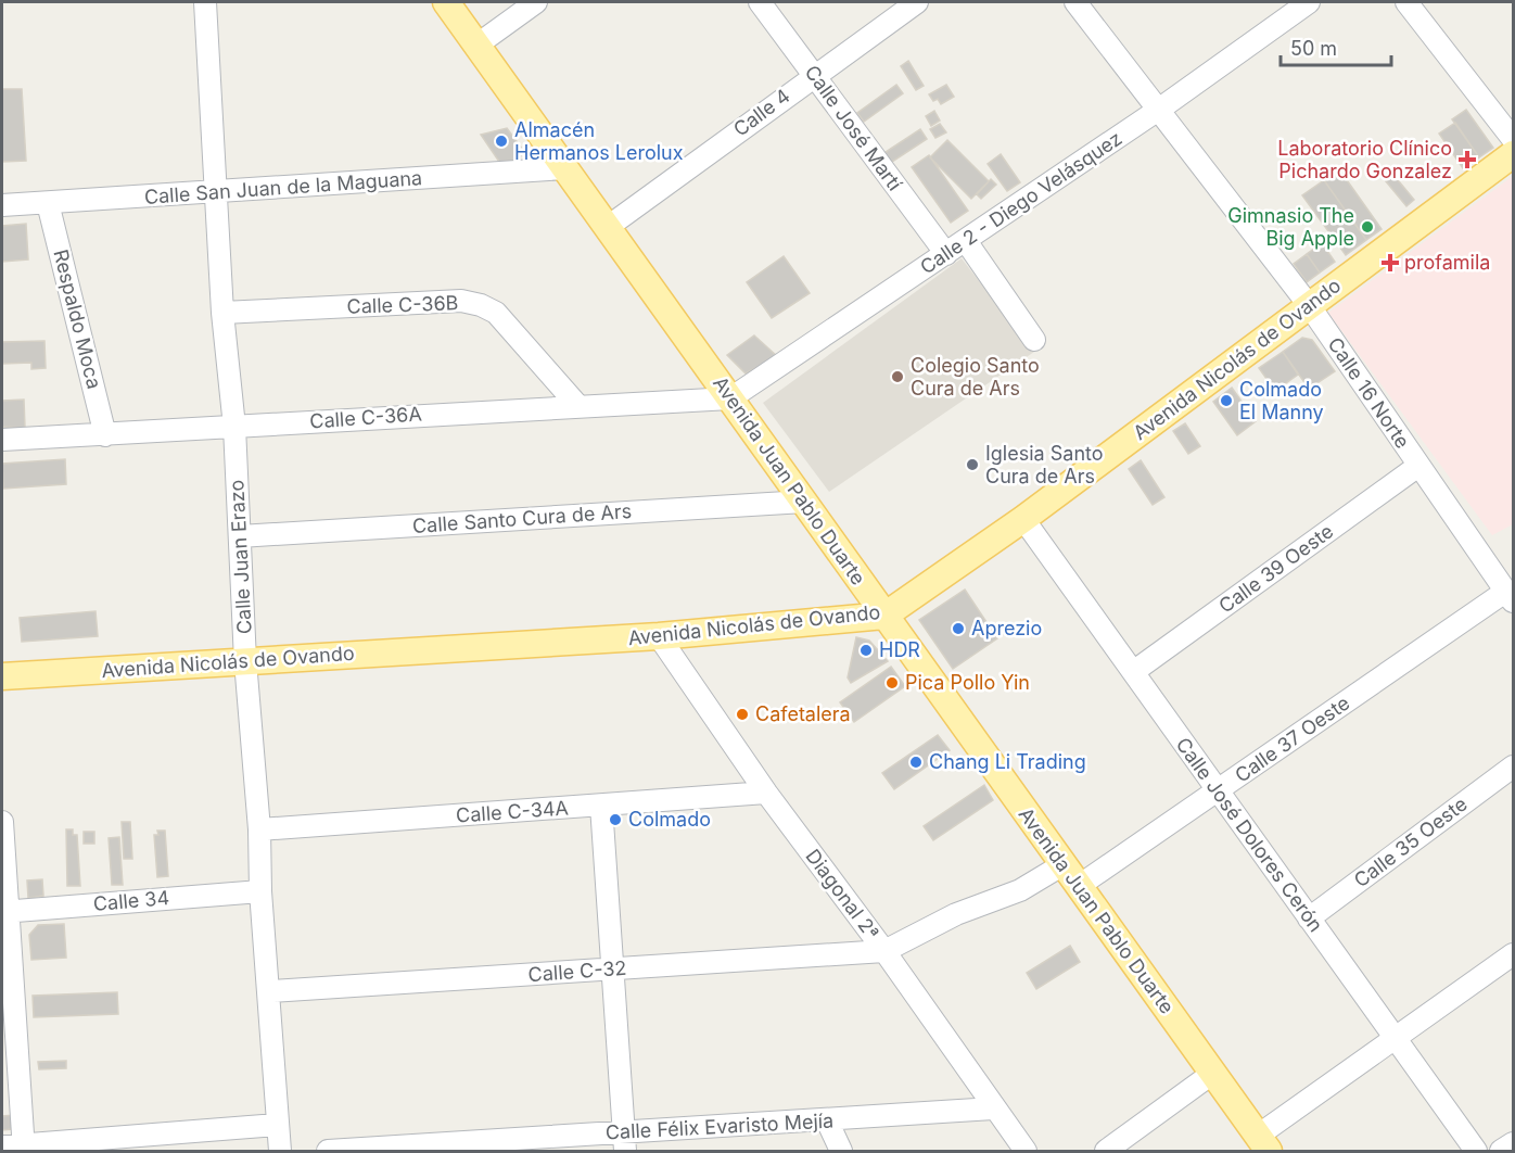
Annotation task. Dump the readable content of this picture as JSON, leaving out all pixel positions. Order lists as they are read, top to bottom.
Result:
{
  "streets": {
    "main road": ["Avenida Nicolás de Ovando", "Avenida Juan Pablo Duarte"],
    "street": [
      "Calle 4",
      "Calle José Martí",
      "Calle San Juan de la Maguana",
      "Calle 2 - Diego Velásquez",
      "Calle C-36B",
      "Respaldo Moca",
      "Calle 16 Norte",
      "Calle C-36A",
      "Calle Santo Cura de Ars",
      "Calle Juan Erazo",
      "Calle 39 Oeste",
      "Calle 37 Oeste",
      "Calle C-34A",
      "Calle José Dolores Cerón",
      "Calle 35 Oeste",
      "Diagonal 2ª",
      "Calle 34",
      "Calle C-32",
      "Calle Félix Evaristo Mejía"
    ]
  },
  "crossings": [
    ["Calle 4", "Calle José Martí"],
    ["Calle 4", "Avenida Juan Pablo Duarte"],
    ["Calle José Martí", "Calle 2 - Diego Velásquez"],
    ["Calle San Juan de la Maguana", "Respaldo Moca"],
    ["Calle San Juan de la Maguana", "Avenida Juan Pablo Duarte"],
    ["Calle San Juan de la Maguana", "Calle Juan Erazo"],
    ["Calle 2 - Diego Velásquez", "Calle 16 Norte"],
    ["Calle 2 - Diego Velásquez", "Calle C-36A"],
    ["Calle 2 - Diego Velásquez", "Avenida Juan Pablo Duarte"],
    ["Calle C-36B", "Calle C-36A"],
    ["Calle C-36B", "Calle Juan Erazo"],
    ["Respaldo Moca", "Calle C-36A"],
    ["Avenida Nicolás de Ovando", "Calle 16 Norte"],
    ["Avenida Nicolás de Ovando", "Avenida Juan Pablo Duarte"],
    ["Avenida Nicolás de Ovando", "Calle Juan Erazo"],
    ["Avenida Nicolás de Ovando", "Calle José Dolores Cerón"],
    ["Avenida Nicolás de Ovando", "Diagonal 2ª"],
    ["Calle 16 Norte", "Calle 39 Oeste"],
    ["Calle 16 Norte", "Calle 37 Oeste"],
    ["Calle C-36A", "Avenida Juan Pablo Duarte"],
    ["Calle C-36A", "Calle Juan Erazo"],
    ["Avenida Juan Pablo Duarte", "Calle Santo Cura de Ars"],
    ["Avenida Juan Pablo Duarte", "Calle 37 Oeste"],
    ["Calle Santo Cura de Ars", "Calle Juan Erazo"],
    ["Calle Juan Erazo", "Calle C-34A"],
    ["Calle Juan Erazo", "Calle 34"],
    ["Calle Juan Erazo", "Calle C-32"],
    ["Calle 39 Oeste", "Calle José Dolores Cerón"],
    ["Calle 37 Oeste", "Calle José Dolores Cerón"],
    ["Calle C-34A", "Diagonal 2ª"],
    ["Calle José Dolores Cerón", "Calle 35 Oeste"],
    ["Diagonal 2ª", "Calle C-32"],
    ["Diagonal 2ª", "Calle Félix Evaristo Mejía"]
  ],
  "places": {
    "other": [
      "Almacén Hermanos Lerolux",
      "Gimnasio The Big Apple",
      "Colegio Santo Cura de Ars",
      "Colmado El Manny",
      "Iglesia Santo Cura de Ars",
      "Aprezio",
      "HDR",
      "Pica Pollo Yin",
      "Cafetalera",
      "Chang Li Trading",
      "Colmado"
    ],
    "health": ["Laboratorio Clínico Pichardo Gonzalez", "profamila"]
  },
  "scale_bar": "50 m"
}
